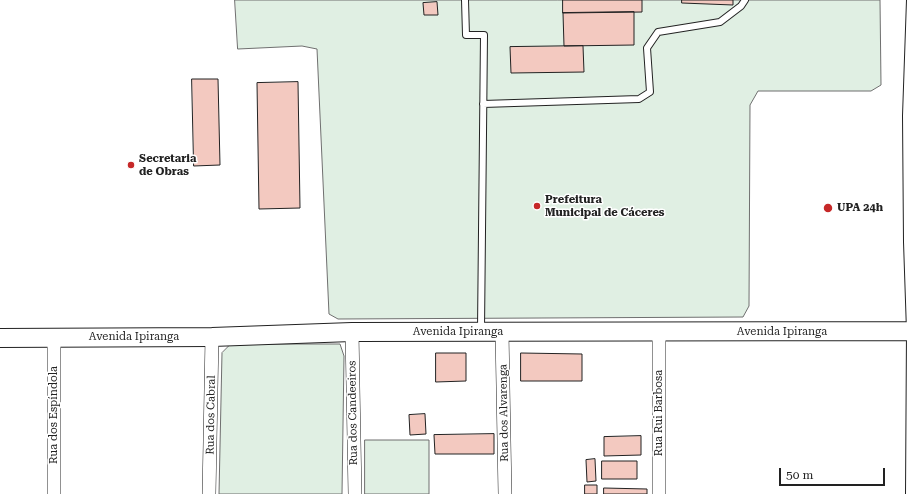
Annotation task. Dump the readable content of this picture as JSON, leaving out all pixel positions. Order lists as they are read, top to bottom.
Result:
{
  "streets": {
    "street": [
      "Avenida Ipiranga",
      "Rua dos Candeeiros",
      "Rua dos Alvarenga",
      "Rua Rui Barbosa",
      "Rua dos Espíndola",
      "Rua dos Cabral"
    ]
  },
  "crossings": [
    ["Avenida Ipiranga", "Rua dos Candeeiros"],
    ["Avenida Ipiranga", "Rua dos Alvarenga"],
    ["Avenida Ipiranga", "Rua Rui Barbosa"],
    ["Avenida Ipiranga", "Rua dos Espíndola"],
    ["Avenida Ipiranga", "Rua dos Cabral"]
  ],
  "places": ["Secretaria de Obras", "Prefeitura Municipal de Cáceres", "UPA 24h"],
  "scale_bar": "50 m"
}
